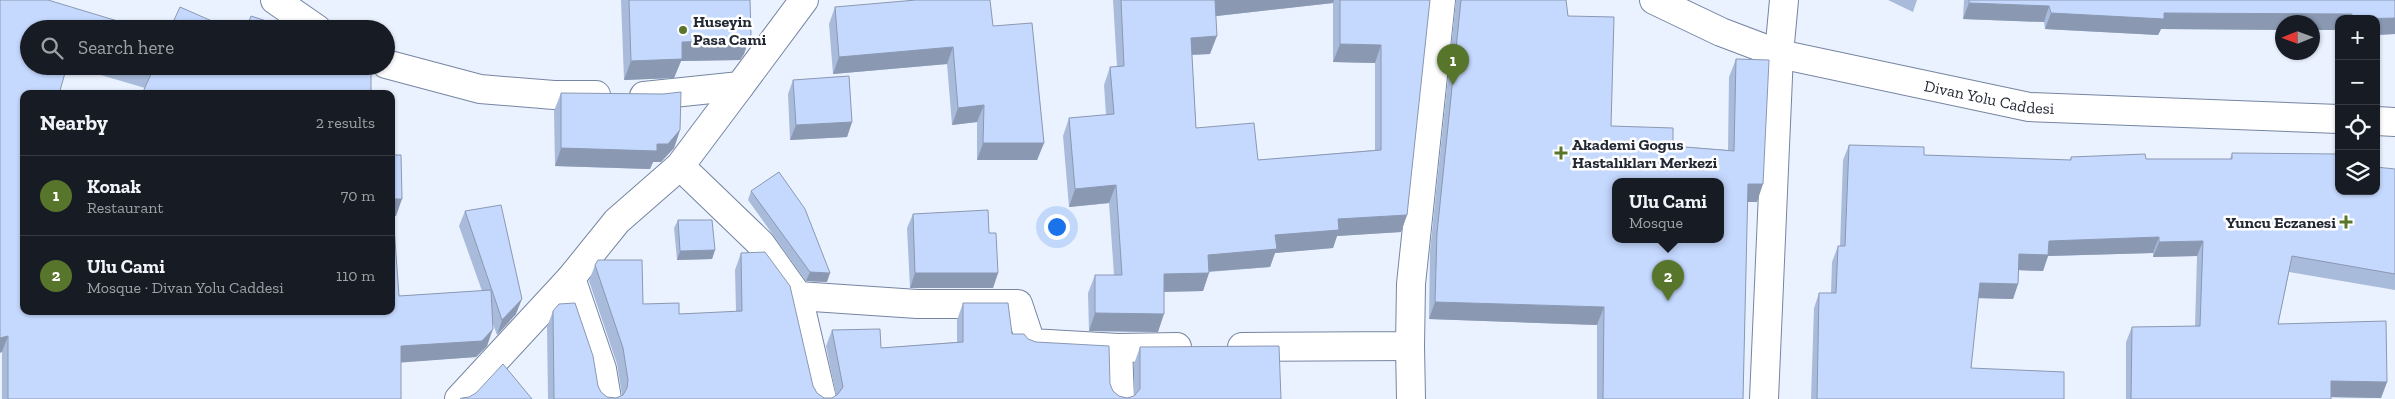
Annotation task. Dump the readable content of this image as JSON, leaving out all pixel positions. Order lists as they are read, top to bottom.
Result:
{
  "streets": {
    "street": ["Divan Yolu Caddesi"]
  },
  "places": {
    "other": ["Huseyin Pasa Cami"],
    "health": ["Akademi Gogus Hastalıkları Merkezi", "Yuncu Eczanesi"]
  },
  "north": "left",
  "page": {
    "map_buttons": ["+", "−"],
    "search": "Search here",
    "pins": ["1", "2"],
    "heading": ["Nearby", "2 results"],
    "list": [
      {
        "mark": "1",
        "name": "Konak",
        "note": "Restaurant",
        "value": "70 m"
      },
      {
        "mark": "2",
        "name": "Ulu Cami",
        "note": "Mosque · Divan Yolu Caddesi",
        "value": "110 m"
      }
    ],
    "popup": ["Ulu Cami", "Mosque"]
  }
}
